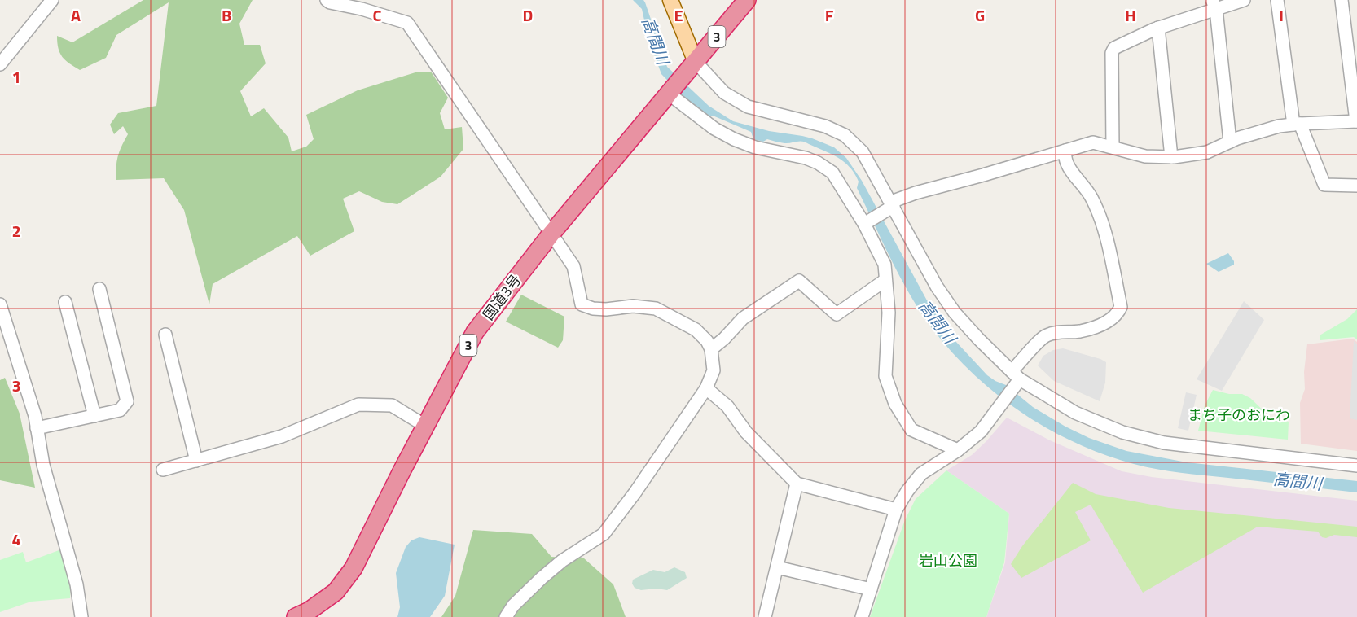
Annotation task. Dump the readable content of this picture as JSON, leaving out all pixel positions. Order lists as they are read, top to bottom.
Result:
{
  "streets": {
    "highway": ["3", "国道3号"]
  },
  "water": ["高間川"],
  "parks": ["まち子のおにわ", "岩山公園"],
  "grid": {
    "columns": [
      "A",
      "B",
      "C",
      "D",
      "E",
      "F",
      "G",
      "H",
      "I"
    ],
    "rows": [
      "1",
      "2",
      "3",
      "4"
    ]
  }
}
